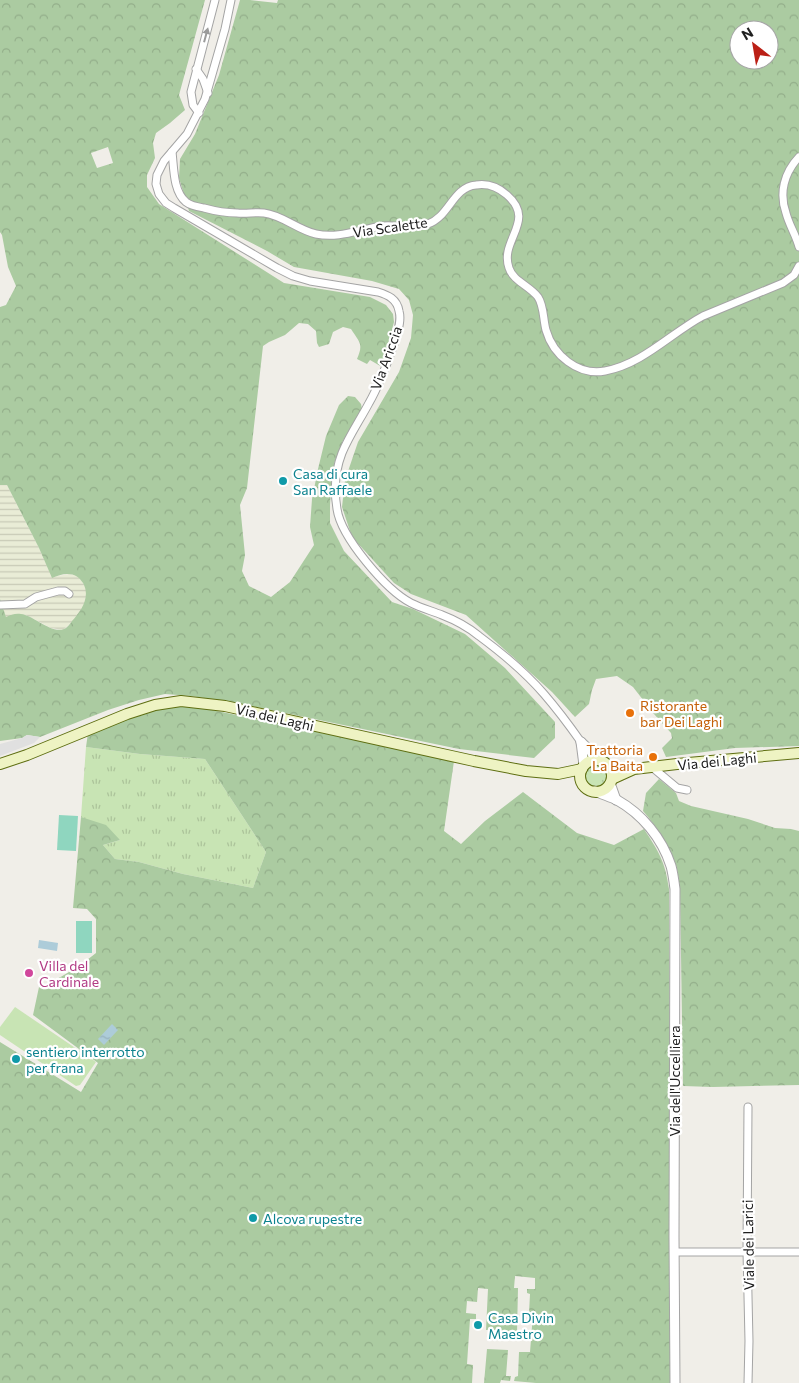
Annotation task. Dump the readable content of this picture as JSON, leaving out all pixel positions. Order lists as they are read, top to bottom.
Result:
{
  "streets": {
    "main road": ["Via dei Laghi"],
    "street": [
      "Via Scalette",
      "Via Ariccia",
      "Via dell'Uccelliera",
      "Viale dei Larici"
    ]
  },
  "crossings": [
    ["Via Scalette", "Via Ariccia"],
    ["Via Ariccia", "Via dei Laghi"],
    ["Via Ariccia", "Via dell'Uccelliera"],
    ["Via dei Laghi", "Via dell'Uccelliera"]
  ],
  "places": [
    "Casa di cura San Raffaele",
    "Ristorante bar Dei Laghi",
    "Trattoria La Baita",
    "Villa del Cardinale",
    "sentiero interrotto per frana",
    "Alcova rupestre",
    "Casa Divin Maestro"
  ],
  "north": "top left"
}
